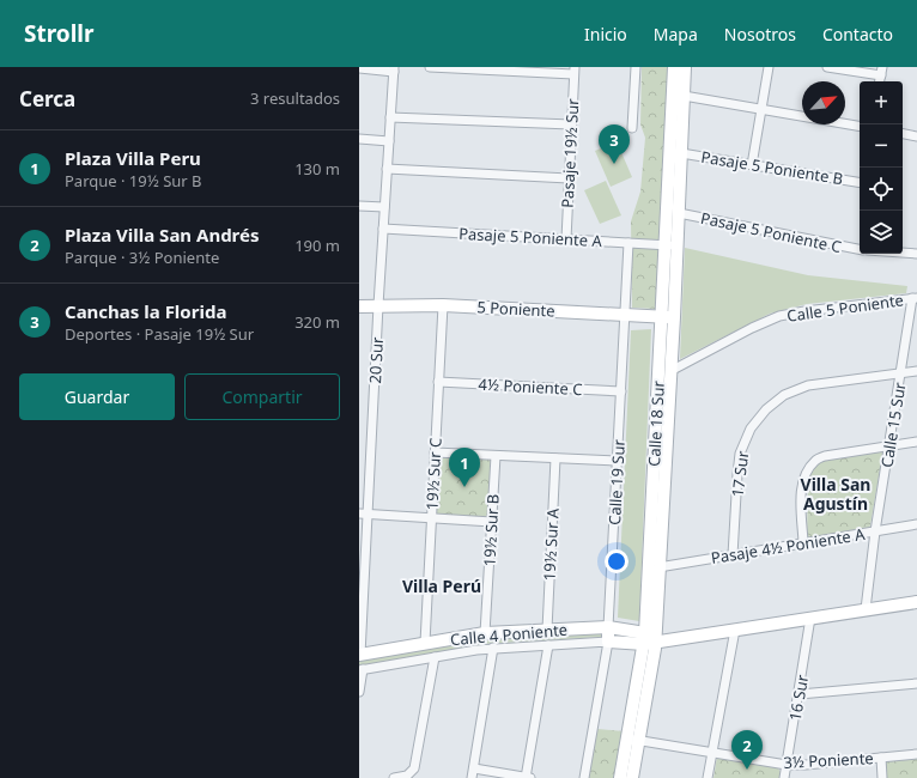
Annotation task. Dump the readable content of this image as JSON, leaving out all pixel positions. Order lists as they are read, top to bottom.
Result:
{
  "streets": {
    "main road": [
      "5 Poniente",
      "Calle 18 Sur",
      "Calle 19 Sur",
      "Calle 4 Poniente"
    ],
    "street": [
      "Pasaje 19½ Sur",
      "Pasaje 5 Poniente B",
      "Pasaje 5 Poniente C",
      "Pasaje 5 Poniente A",
      "Calle 5 Poniente",
      "20 Sur",
      "4½ Poniente C",
      "Calle 15 Sur",
      "19½ Sur C",
      "17 Sur",
      "19½ Sur B",
      "19½ Sur A",
      "Pasaje 4½ Poniente A",
      "16 Sur",
      "3½ Poniente"
    ]
  },
  "crossings": [
    ["Pasaje 19½ Sur", "Pasaje 5 Poniente A"],
    ["Pasaje 5 Poniente B", "Calle 18 Sur"],
    ["Pasaje 5 Poniente C", "Calle 18 Sur"],
    ["Pasaje 5 Poniente A", "20 Sur"],
    ["Pasaje 5 Poniente A", "Calle 18 Sur"],
    ["Pasaje 5 Poniente A", "Calle 19 Sur"],
    ["Calle 5 Poniente", "Calle 18 Sur"],
    ["Calle 5 Poniente", "Calle 15 Sur"],
    ["5 Poniente", "20 Sur"],
    ["5 Poniente", "Calle 18 Sur"],
    ["5 Poniente", "19½ Sur C"],
    ["5 Poniente", "Calle 19 Sur"],
    ["20 Sur", "Calle 4 Poniente"],
    ["4½ Poniente C", "19½ Sur C"],
    ["4½ Poniente C", "Calle 19 Sur"],
    ["Calle 18 Sur", "Pasaje 4½ Poniente A"],
    ["Calle 18 Sur", "Calle 4 Poniente"],
    ["Calle 18 Sur", "3½ Poniente"],
    ["Calle 15 Sur", "17 Sur"],
    ["Calle 15 Sur", "Pasaje 4½ Poniente A"],
    ["Calle 15 Sur", "Calle 4 Poniente"],
    ["19½ Sur C", "Calle 4 Poniente"],
    ["17 Sur", "Pasaje 4½ Poniente A"],
    ["Calle 19 Sur", "Calle 4 Poniente"],
    ["19½ Sur B", "Calle 4 Poniente"],
    ["19½ Sur A", "Calle 4 Poniente"],
    ["Calle 4 Poniente", "16 Sur"],
    ["16 Sur", "3½ Poniente"]
  ],
  "districts": ["Villa San Agustín", "Villa Perú"],
  "north": "top right",
  "page": {
    "header": "Strollr",
    "nav": [
      "Inicio",
      "Mapa",
      "Nosotros",
      "Contacto"
    ],
    "heading": ["Cerca", "3 resultados"],
    "map_buttons": ["+", "−"],
    "pins": ["3", "1", "2"],
    "list": [
      {
        "mark": "1",
        "name": "Plaza Villa Peru",
        "note": "Parque · 19½ Sur B",
        "value": "130 m"
      },
      {
        "mark": "2",
        "name": "Plaza Villa San Andrés",
        "note": "Parque · 3½ Poniente",
        "value": "190 m"
      },
      {
        "mark": "3",
        "name": "Canchas la Florida",
        "note": "Deportes · Pasaje 19½ Sur",
        "value": "320 m"
      }
    ],
    "buttons": ["Guardar", "Compartir"]
  }
}
